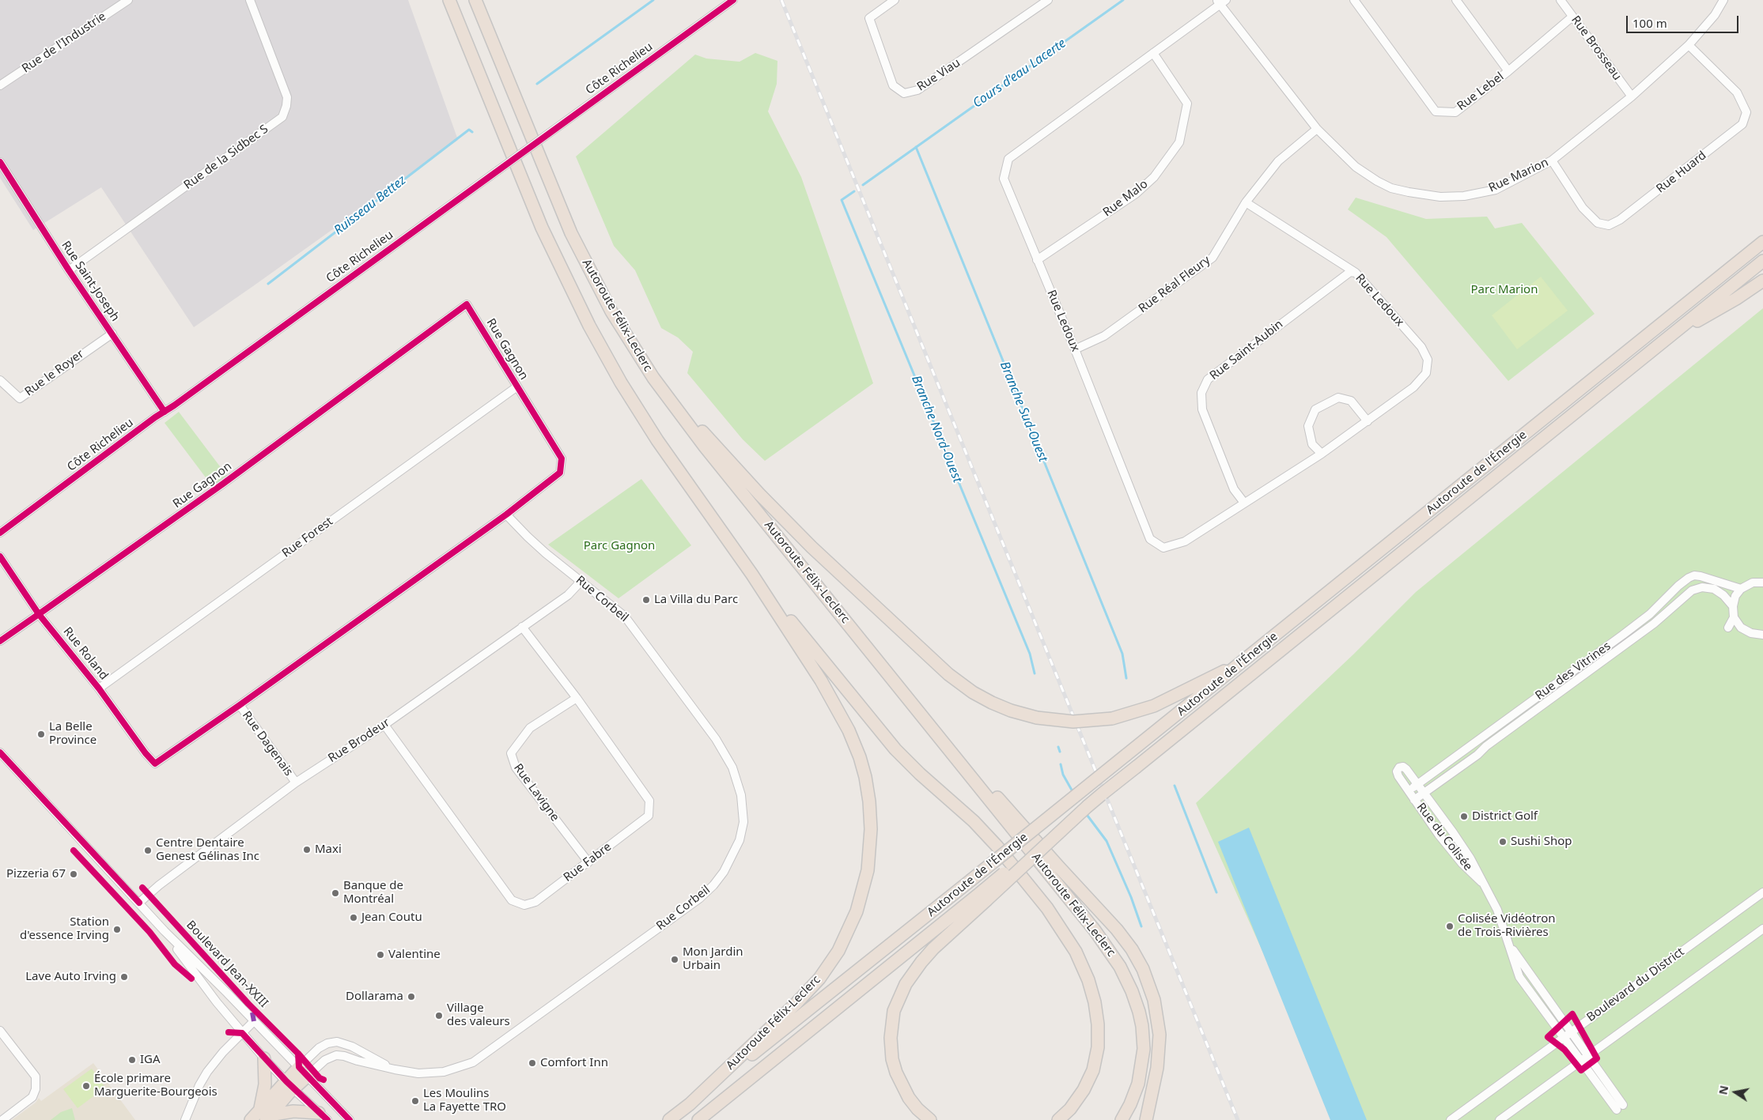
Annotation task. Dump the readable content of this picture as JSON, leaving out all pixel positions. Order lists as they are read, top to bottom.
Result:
{
  "streets": {
    "highway": ["Autoroute Félix-Leclerc", "Autoroute de l'Énergie"],
    "street": [
      "Rue de l'Industrie",
      "Rue Brosseau",
      "Côte Richelieu",
      "Rue Viau",
      "Rue Lebel",
      "Rue de la Sidbec S",
      "Rue Huard",
      "Rue Marion",
      "Rue Malo",
      "Rue Saint-Joseph",
      "Rue Réal Fleury",
      "Rue Ledoux",
      "Rue Gagnon",
      "Rue Saint-Aubin",
      "Rue le Royer",
      "Rue Forest",
      "Rue Corbeil",
      "Rue Roland",
      "Rue des Vitrines",
      "Rue Brodeur",
      "Rue Dagenais",
      "Rue Lavigne",
      "Rue du Colisée",
      "Rue Fabre",
      "Boulevard Jean-XXIII",
      "Boulevard du District"
    ]
  },
  "crossings": [
    ["Rue Brosseau", "Rue Lebel"],
    ["Rue Brosseau", "Rue Marion"],
    ["Côte Richelieu", "Rue Saint-Joseph"],
    ["Rue de la Sidbec S", "Rue Saint-Joseph"],
    ["Rue Huard", "Rue Marion"],
    ["Rue Marion", "Rue Réal Fleury"],
    ["Rue Marion", "Rue Ledoux"],
    ["Rue Malo", "Rue Ledoux"],
    ["Rue Saint-Joseph", "Rue le Royer"],
    ["Rue Réal Fleury", "Rue Ledoux"],
    ["Rue Ledoux", "Rue Saint-Aubin"],
    ["Autoroute Félix-Leclerc", "Autoroute de l'Énergie"],
    ["Rue Gagnon", "Rue Forest"],
    ["Rue Gagnon", "Rue Corbeil"],
    ["Rue Gagnon", "Rue Roland"],
    ["Rue Gagnon", "Rue Dagenais"],
    ["Rue Forest", "Rue Roland"],
    ["Rue Corbeil", "Rue Brodeur"],
    ["Rue Corbeil", "Boulevard Jean-XXIII"],
    ["Rue des Vitrines", "Rue du Colisée"],
    ["Rue Brodeur", "Rue Dagenais"],
    ["Rue Brodeur", "Rue Fabre"],
    ["Rue Brodeur", "Boulevard Jean-XXIII"],
    ["Rue Lavigne", "Rue Fabre"],
    ["Rue du Colisée", "Boulevard du District"]
  ],
  "water": [
    "Cours d'eau Lacerte",
    "Ruisseau Bettez",
    "Branche Sud-Ouest",
    "Branche Nord-Ouest"
  ],
  "parks": ["Parc Marion", "Parc Gagnon"],
  "places": [
    "La Villa du Parc",
    "La Belle Province",
    "District Golf",
    "Sushi Shop",
    "Maxi",
    "Centre Dentaire Genest Gélinas Inc",
    "Pizzeria 67",
    "Banque de Montréal",
    "Jean Coutu",
    "Colisée Vidéotron de Trois-Rivières",
    "Station d'essence Irving",
    "Valentine",
    "Mon Jardin Urbain",
    "Lave Auto Irving",
    "Dollarama",
    "Village des valeurs",
    "IGA",
    "Comfort Inn",
    "École primare Marguerite-Bourgeois",
    "Les Moulins La Fayette TRO"
  ],
  "scale_bar": "100 m",
  "north": "left"
}
